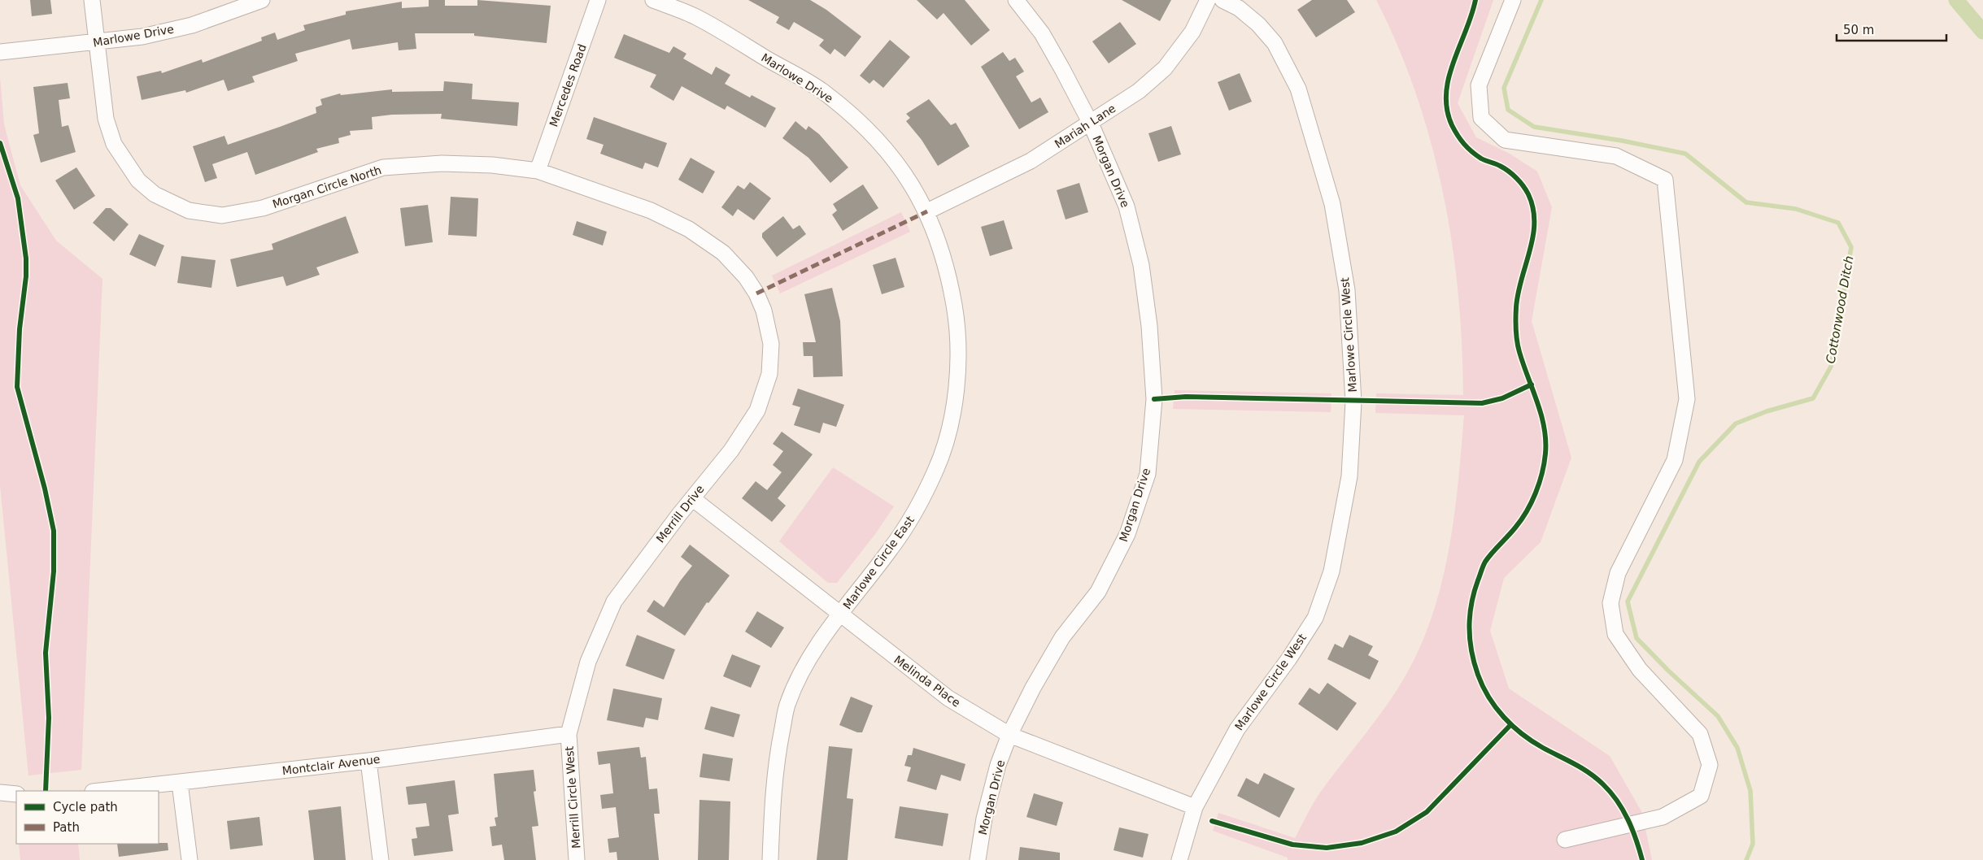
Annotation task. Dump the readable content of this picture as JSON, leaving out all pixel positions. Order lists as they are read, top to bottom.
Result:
{
  "streets": {
    "street": [
      "Marlowe Drive",
      "Mercedes Road",
      "Mariah Lane",
      "Morgan Drive",
      "Morgan Circle North",
      "Marlowe Circle West",
      "Merrill Drive",
      "Marlowe Circle East",
      "Melinda Place",
      "Montclair Avenue",
      "Merrill Circle West"
    ]
  },
  "crossings": [
    ["Marlowe Drive", "Mariah Lane"],
    ["Marlowe Drive", "Morgan Circle North"],
    ["Marlowe Drive", "Marlowe Circle East"],
    ["Mercedes Road", "Morgan Circle North"],
    ["Mariah Lane", "Morgan Drive"],
    ["Mariah Lane", "Marlowe Circle East"],
    ["Morgan Drive", "Melinda Place"],
    ["Morgan Circle North", "Merrill Drive"],
    ["Marlowe Circle West", "Melinda Place"],
    ["Merrill Drive", "Melinda Place"],
    ["Merrill Drive", "Montclair Avenue"],
    ["Merrill Drive", "Merrill Circle West"],
    ["Marlowe Circle East", "Melinda Place"],
    ["Montclair Avenue", "Merrill Circle West"]
  ],
  "water": ["Cottonwood Ditch"],
  "legend": ["Cycle path", "Path"],
  "scale_bar": "50 m"
}
